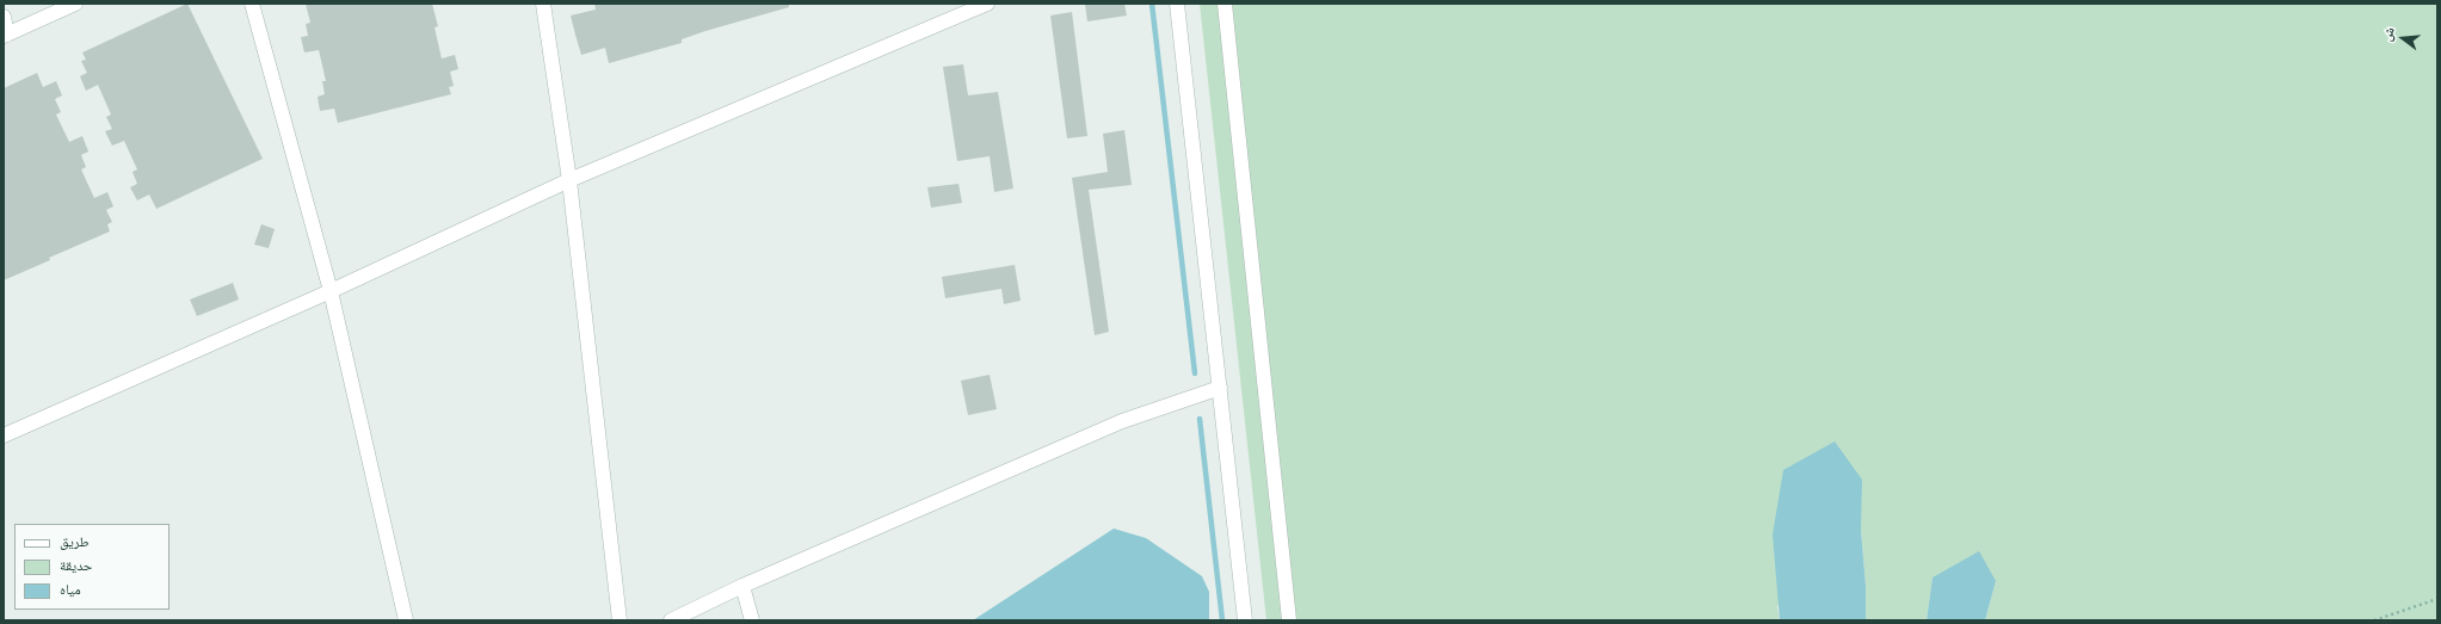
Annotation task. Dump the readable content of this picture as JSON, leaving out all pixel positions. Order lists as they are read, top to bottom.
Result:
{
  "legend": ["طريق", "حديقة", "مياه"],
  "north": "left"
}
